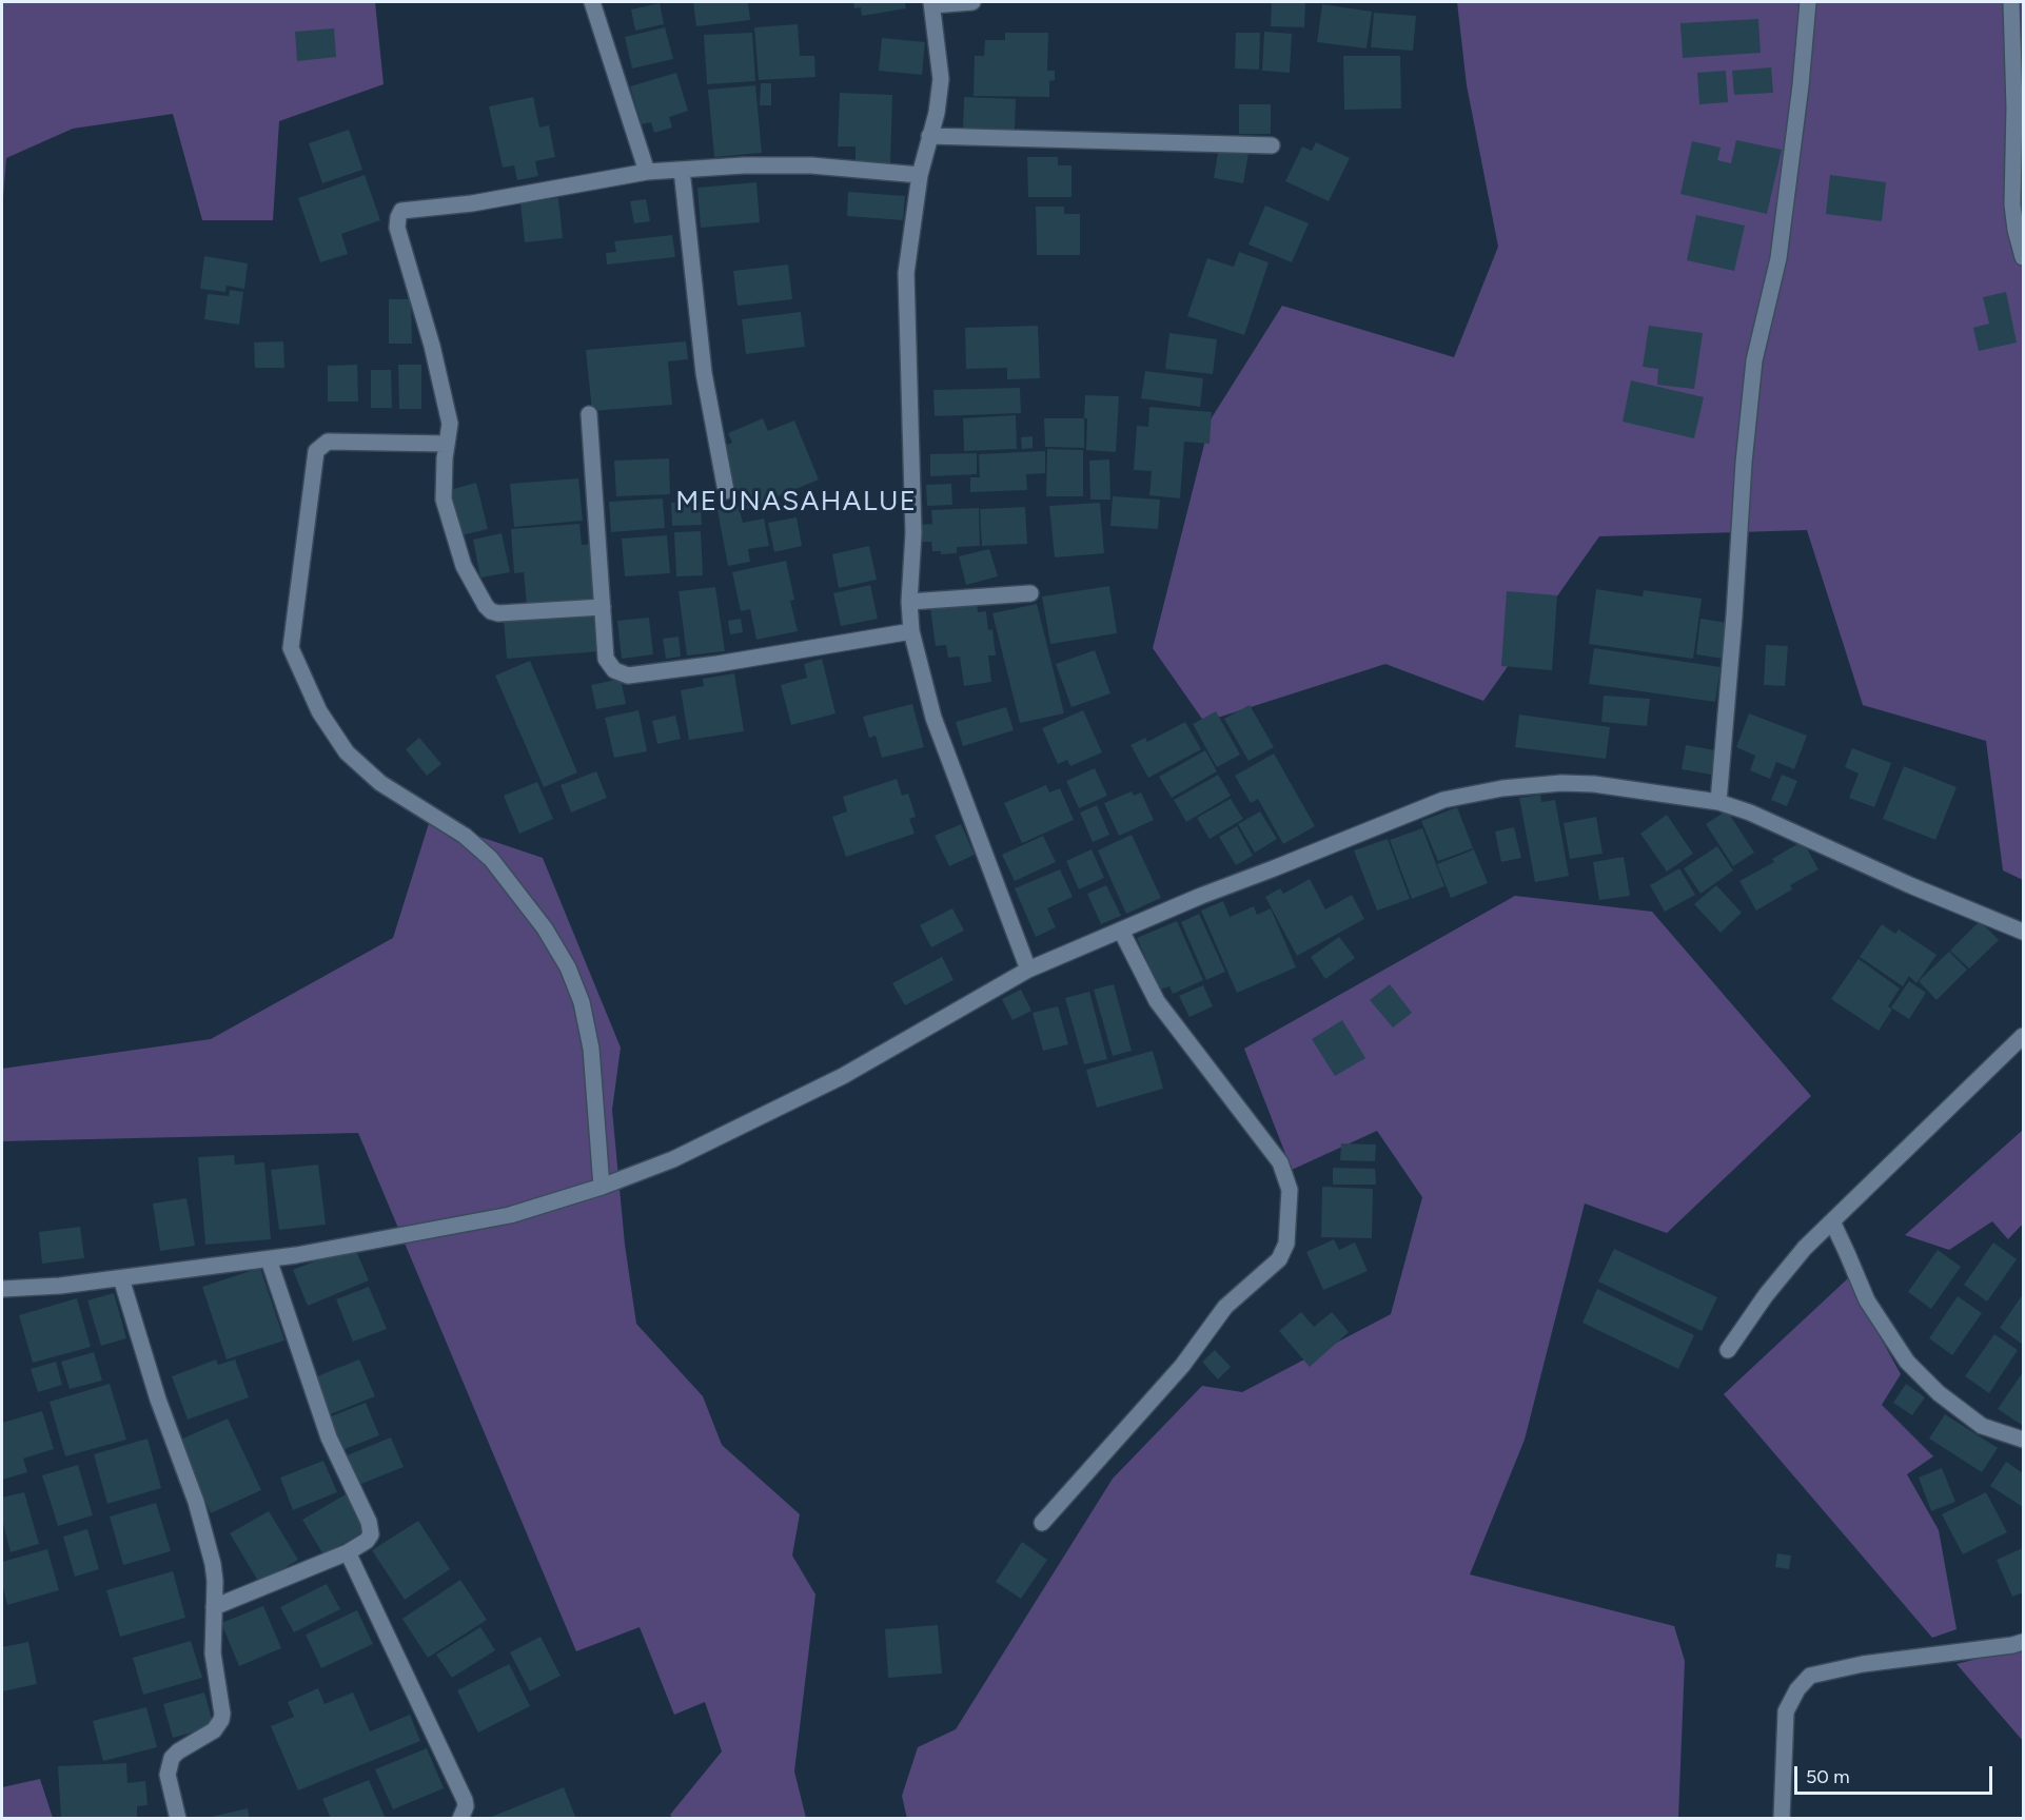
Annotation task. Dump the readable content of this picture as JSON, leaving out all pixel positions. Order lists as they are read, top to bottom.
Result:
{
  "districts": ["MEUNASAHALUE"],
  "scale_bar": "50 m"
}
